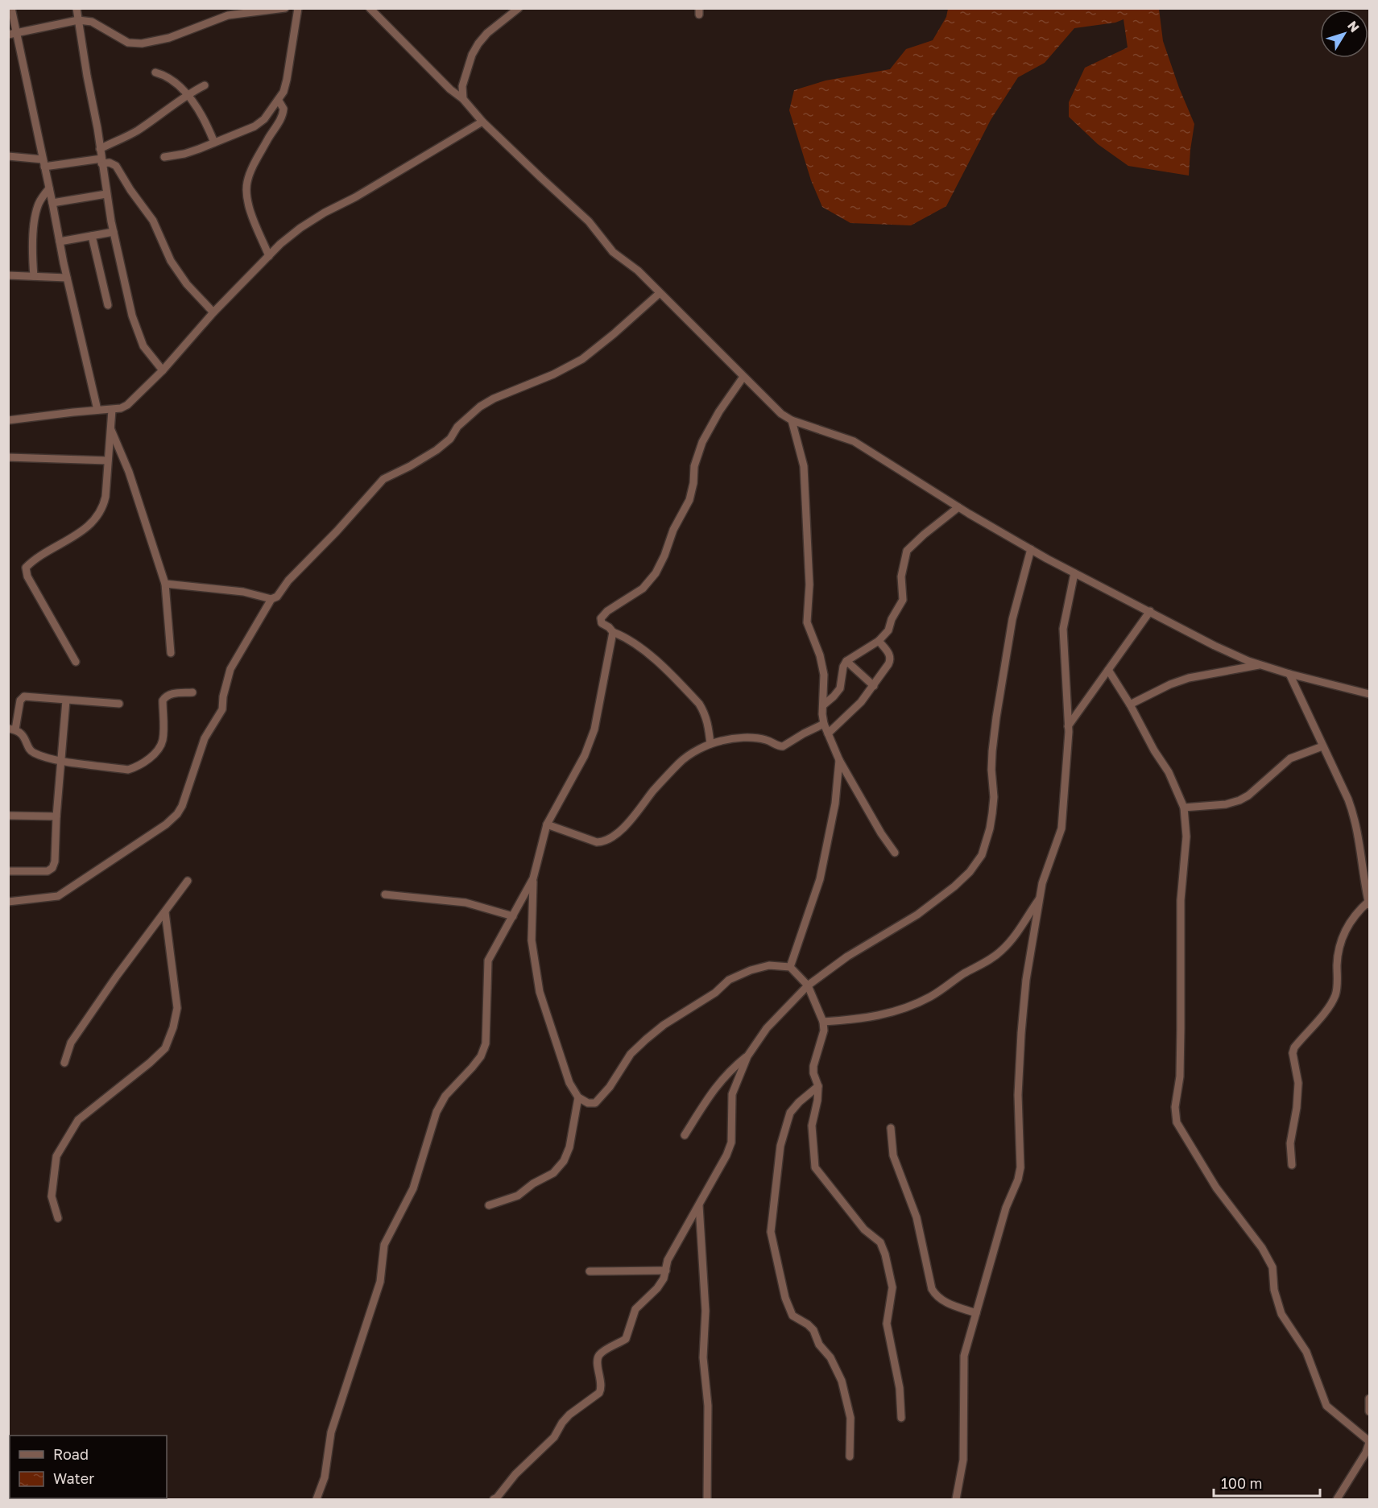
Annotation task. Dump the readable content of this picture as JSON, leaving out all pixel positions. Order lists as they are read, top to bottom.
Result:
{
  "legend": ["Road", "Water"],
  "scale_bar": "100 m",
  "north": "top right"
}
